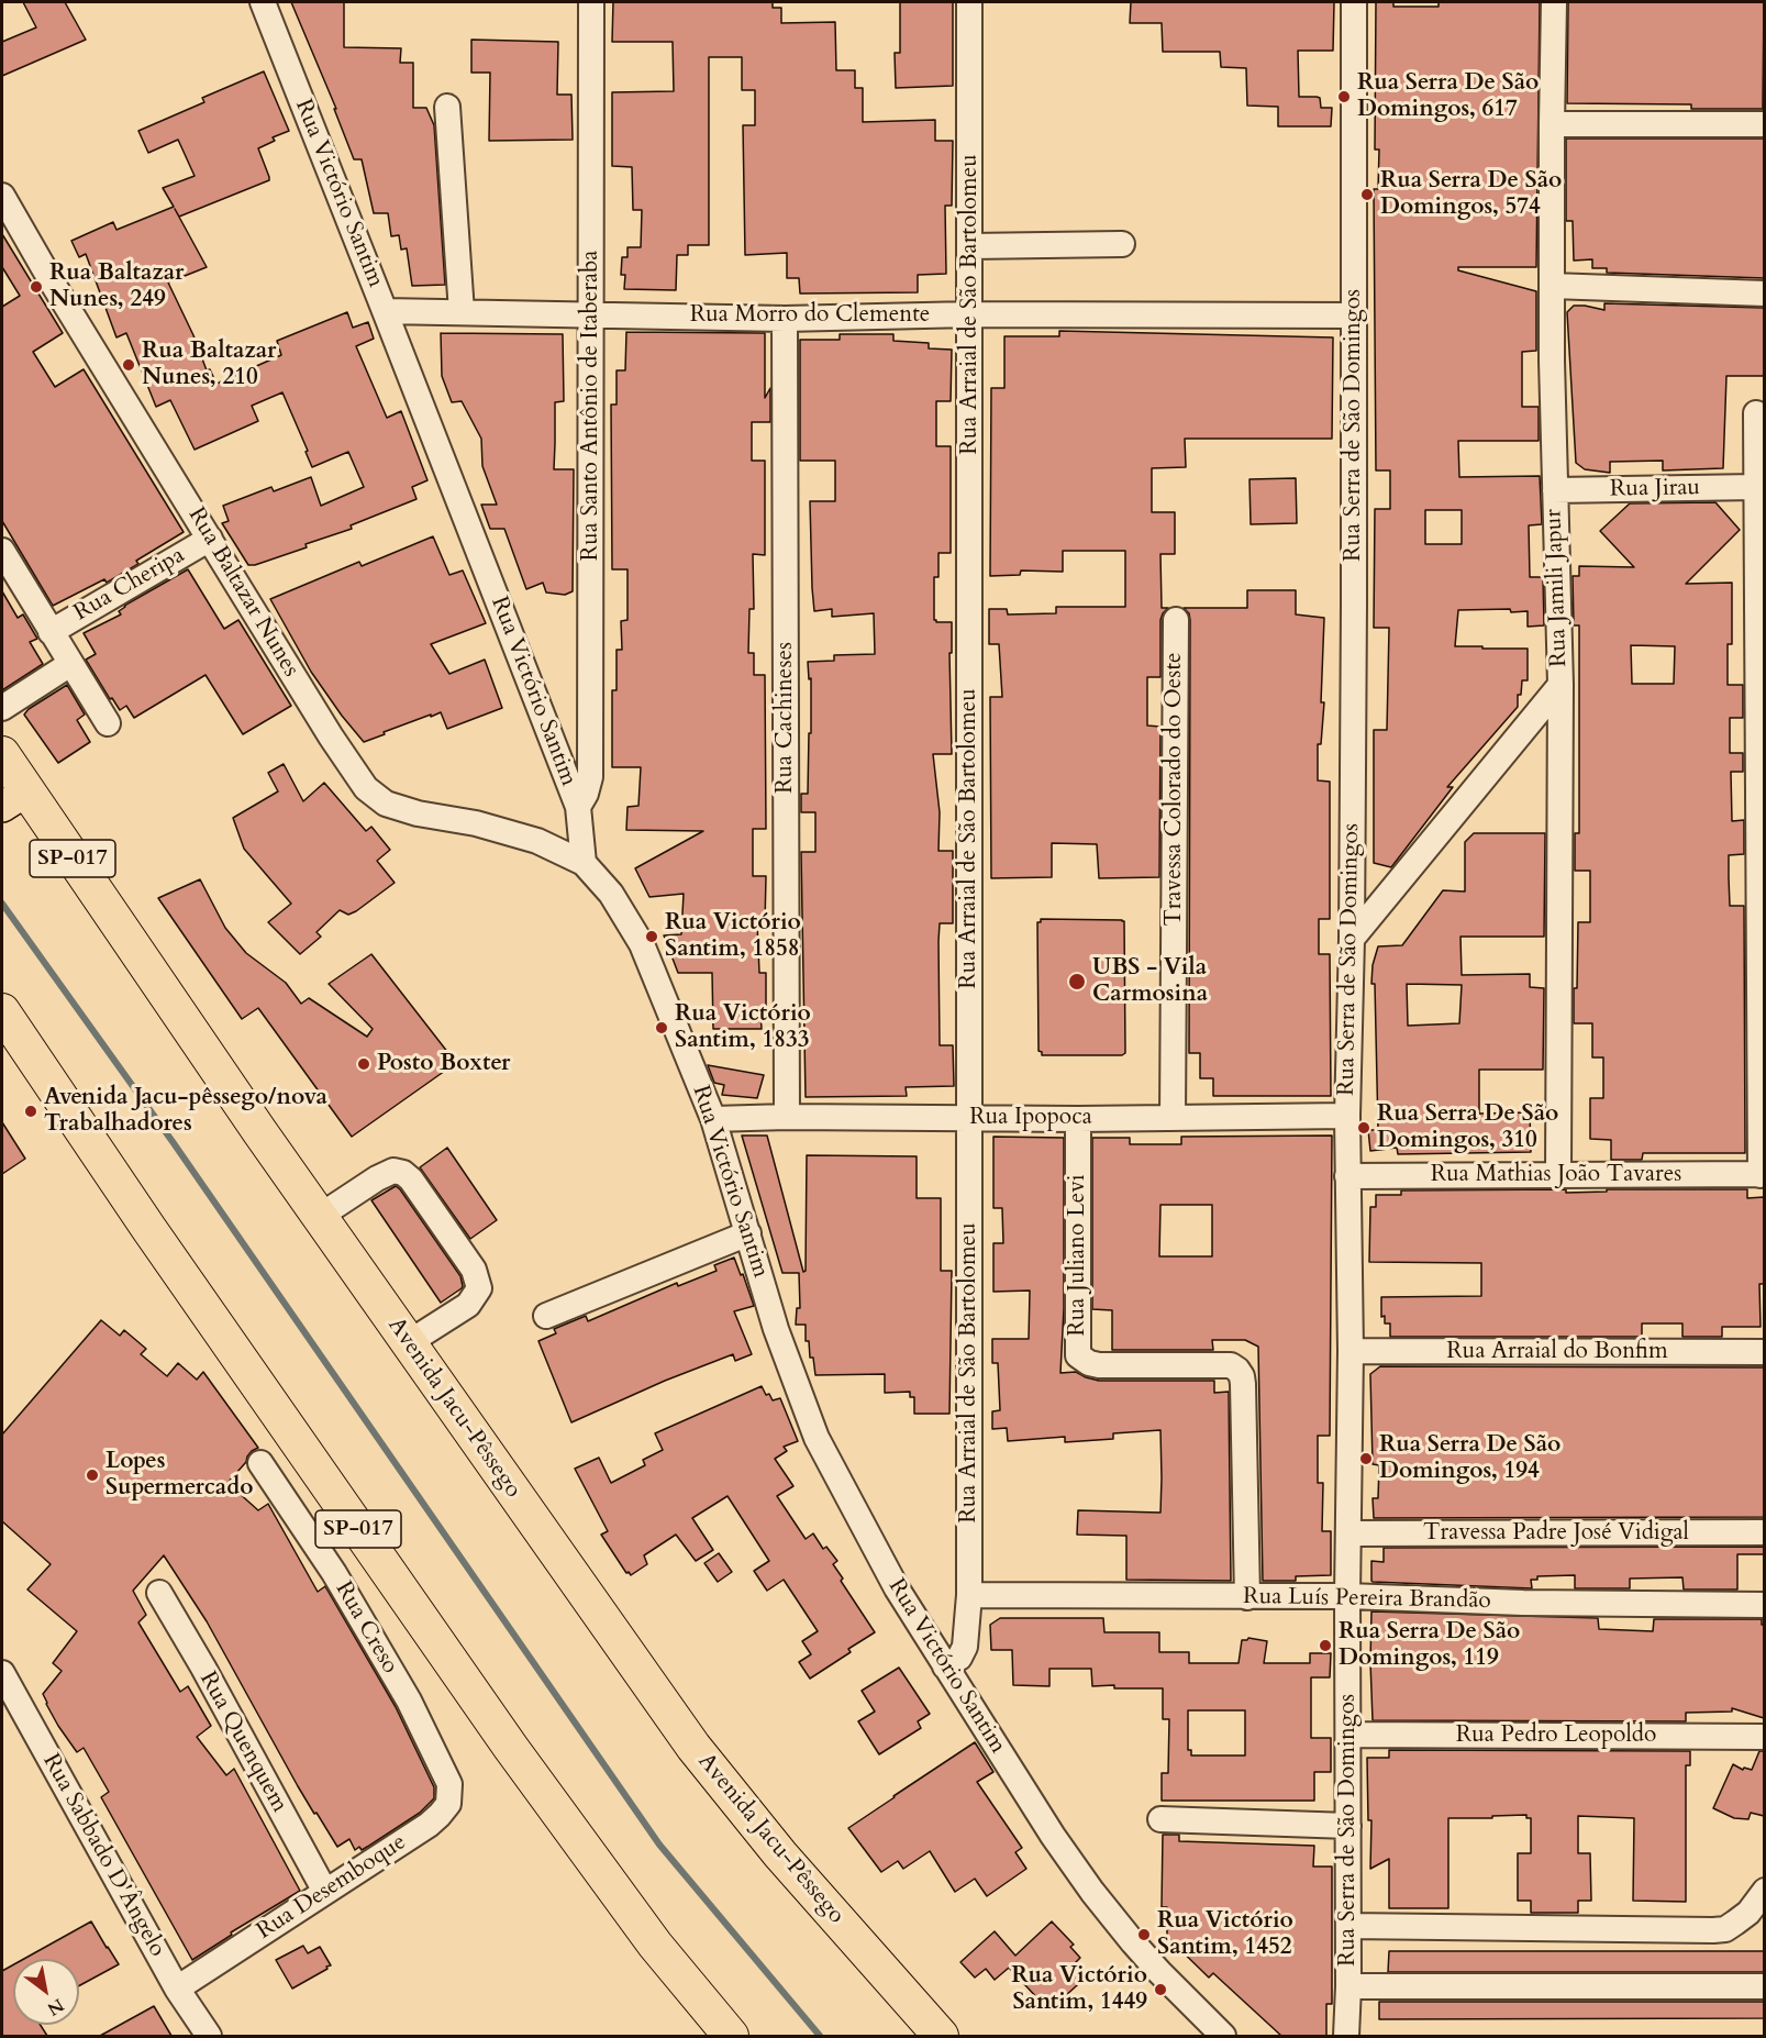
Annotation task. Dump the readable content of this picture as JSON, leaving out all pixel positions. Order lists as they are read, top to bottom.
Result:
{
  "streets": {
    "highway": ["SP-017", "Avenida Jacu-Pêssego"],
    "street": [
      "Rua Victório Santim",
      "Rua Arraial de São Bartolomeu",
      "Rua Morro do Clemente",
      "Rua Santo Antônio de Itaberaba",
      "Rua Serra de São Domingos",
      "Rua Jirau",
      "Rua Cheripa",
      "Rua Jamili Japur",
      "Rua Baltazar Nunes",
      "Rua Cachineses",
      "Travessa Colorado do Oeste",
      "Rua Ipopoca",
      "Rua Mathias João Tavares",
      "Rua Juliano Levi",
      "Rua Arraial do Bonfim",
      "Travessa Padre José Vidigal",
      "Rua Luís Pereira Brandão",
      "Rua Creso",
      "Rua Pedro Leopoldo",
      "Rua Quenquem",
      "Rua Sabbado D'Ângelo",
      "Rua Desemboque"
    ]
  },
  "crossings": [
    ["Rua Victório Santim", "Rua Arraial de São Bartolomeu"],
    ["Rua Victório Santim", "Rua Morro do Clemente"],
    ["Rua Victório Santim", "Rua Santo Antônio de Itaberaba"],
    ["Rua Victório Santim", "Rua Baltazar Nunes"],
    ["Rua Victório Santim", "Rua Ipopoca"],
    ["Rua Arraial de São Bartolomeu", "Rua Morro do Clemente"],
    ["Rua Arraial de São Bartolomeu", "Rua Ipopoca"],
    ["Rua Arraial de São Bartolomeu", "Rua Luís Pereira Brandão"],
    ["Rua Morro do Clemente", "Rua Santo Antônio de Itaberaba"],
    ["Rua Morro do Clemente", "Rua Serra de São Domingos"],
    ["Rua Morro do Clemente", "Rua Cachineses"],
    ["Rua Serra de São Domingos", "Rua Ipopoca"],
    ["Rua Serra de São Domingos", "Rua Mathias João Tavares"],
    ["Rua Serra de São Domingos", "Rua Arraial do Bonfim"],
    ["Rua Serra de São Domingos", "Travessa Padre José Vidigal"],
    ["Rua Serra de São Domingos", "Rua Luís Pereira Brandão"],
    ["Rua Serra de São Domingos", "Rua Pedro Leopoldo"],
    ["Rua Jirau", "Rua Jamili Japur"],
    ["Rua Cheripa", "Rua Baltazar Nunes"],
    ["Rua Jamili Japur", "Rua Mathias João Tavares"],
    ["Rua Cachineses", "Rua Ipopoca"],
    ["Travessa Colorado do Oeste", "Rua Ipopoca"],
    ["Rua Ipopoca", "Rua Juliano Levi"],
    ["Rua Juliano Levi", "Rua Luís Pereira Brandão"],
    ["Rua Creso", "Rua Desemboque"],
    ["Rua Quenquem", "Rua Desemboque"],
    ["Rua Sabbado D'Ângelo", "Rua Desemboque"]
  ],
  "places": [
    "Rua Serra De São Domingos, 617",
    "Rua Serra De São Domingos, 574",
    "Rua Baltazar Nunes, 249",
    "Rua Baltazar Nunes, 210",
    "Rua Victório Santim, 1858",
    "UBS - Vila Carmosina",
    "Rua Victório Santim, 1833",
    "Posto Boxter",
    "Avenida Jacu-pêssego/nova Trabalhadores",
    "Rua Serra De São Domingos, 310",
    "Rua Serra De São Domingos, 194",
    "Lopes Supermercado",
    "Rua Serra De São Domingos, 119",
    "Rua Victório Santim, 1452",
    "Rua Victório Santim, 1449"
  ],
  "north": "bottom right"
}
